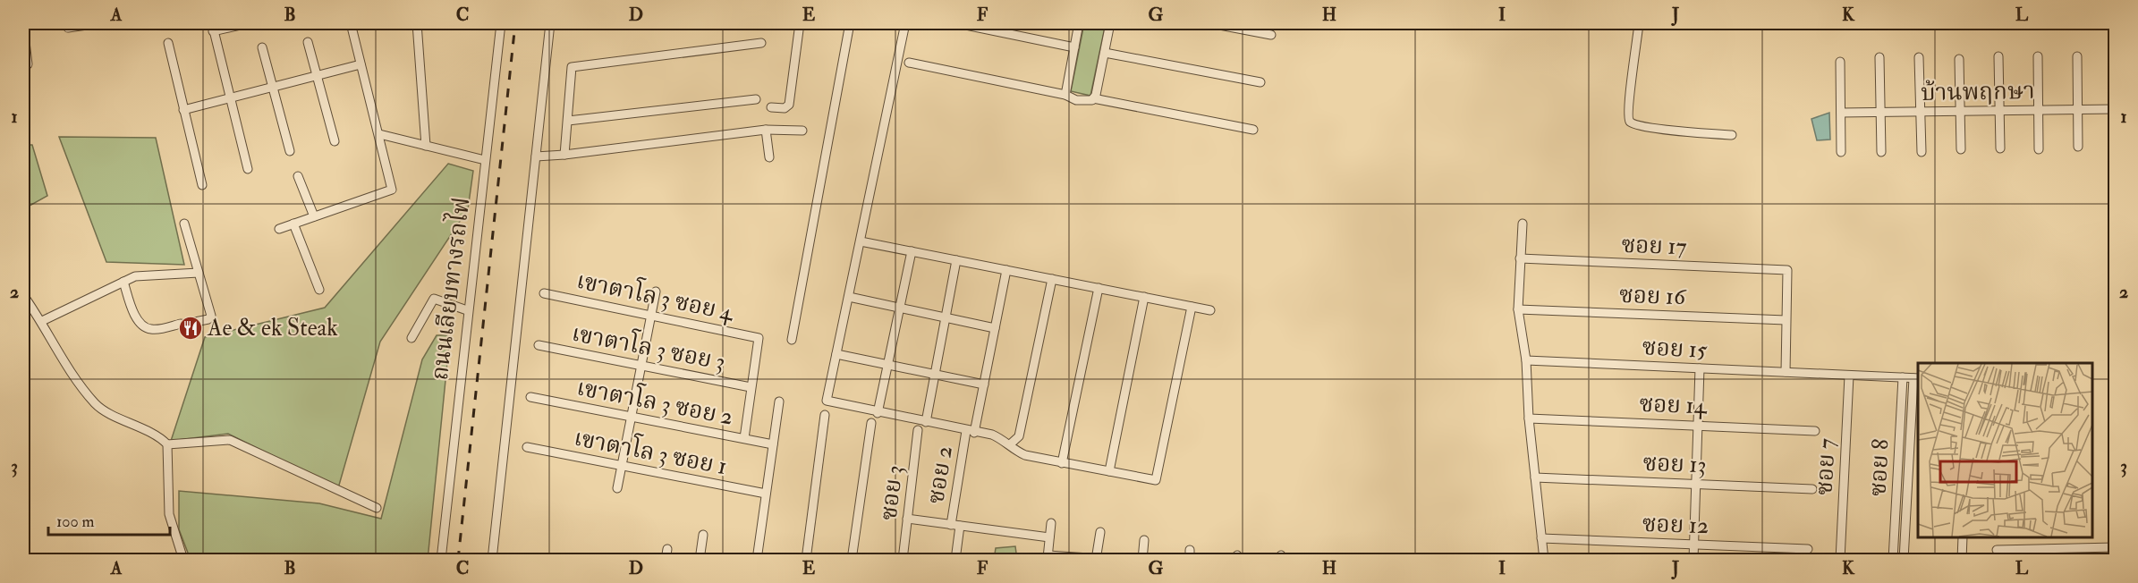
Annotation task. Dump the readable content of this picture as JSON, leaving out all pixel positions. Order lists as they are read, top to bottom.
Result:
{
  "streets": {
    "street": [
      "บ้านพฤกษา",
      "ซอย 17",
      "ถนนเลียบทางรถไฟ",
      "ซอย 16",
      "เขาตาโล 3 ซอย 4",
      "เขาตาโล 3 ซอย 3",
      "ซอย 15",
      "เขาตาโล 3 ซอย 2",
      "ซอย 14",
      "เขาตาโล 3 ซอย 1",
      "ซอย 13",
      "ซอย 7",
      "ซอย 8",
      "ซอย 2",
      "ซอย 3",
      "ซอย 12"
    ]
  },
  "crossings": [
    ["ซอย 17", "ซอย 16"],
    ["เขาตาโล 3 ซอย 4", "เขาตาโล 3 ซอย 3"],
    ["ซอย 15", "ซอย 7"],
    ["ซอย 15", "ซอย 8"]
  ],
  "places": {
    "restaurant": ["Ae & ek Steak"]
  },
  "scale_bar": "100 m",
  "grid": {
    "columns": [
      "A",
      "B",
      "C",
      "D",
      "E",
      "F",
      "G",
      "H",
      "I",
      "J",
      "K",
      "L"
    ],
    "rows": ["1", "2", "3"]
  }
}
